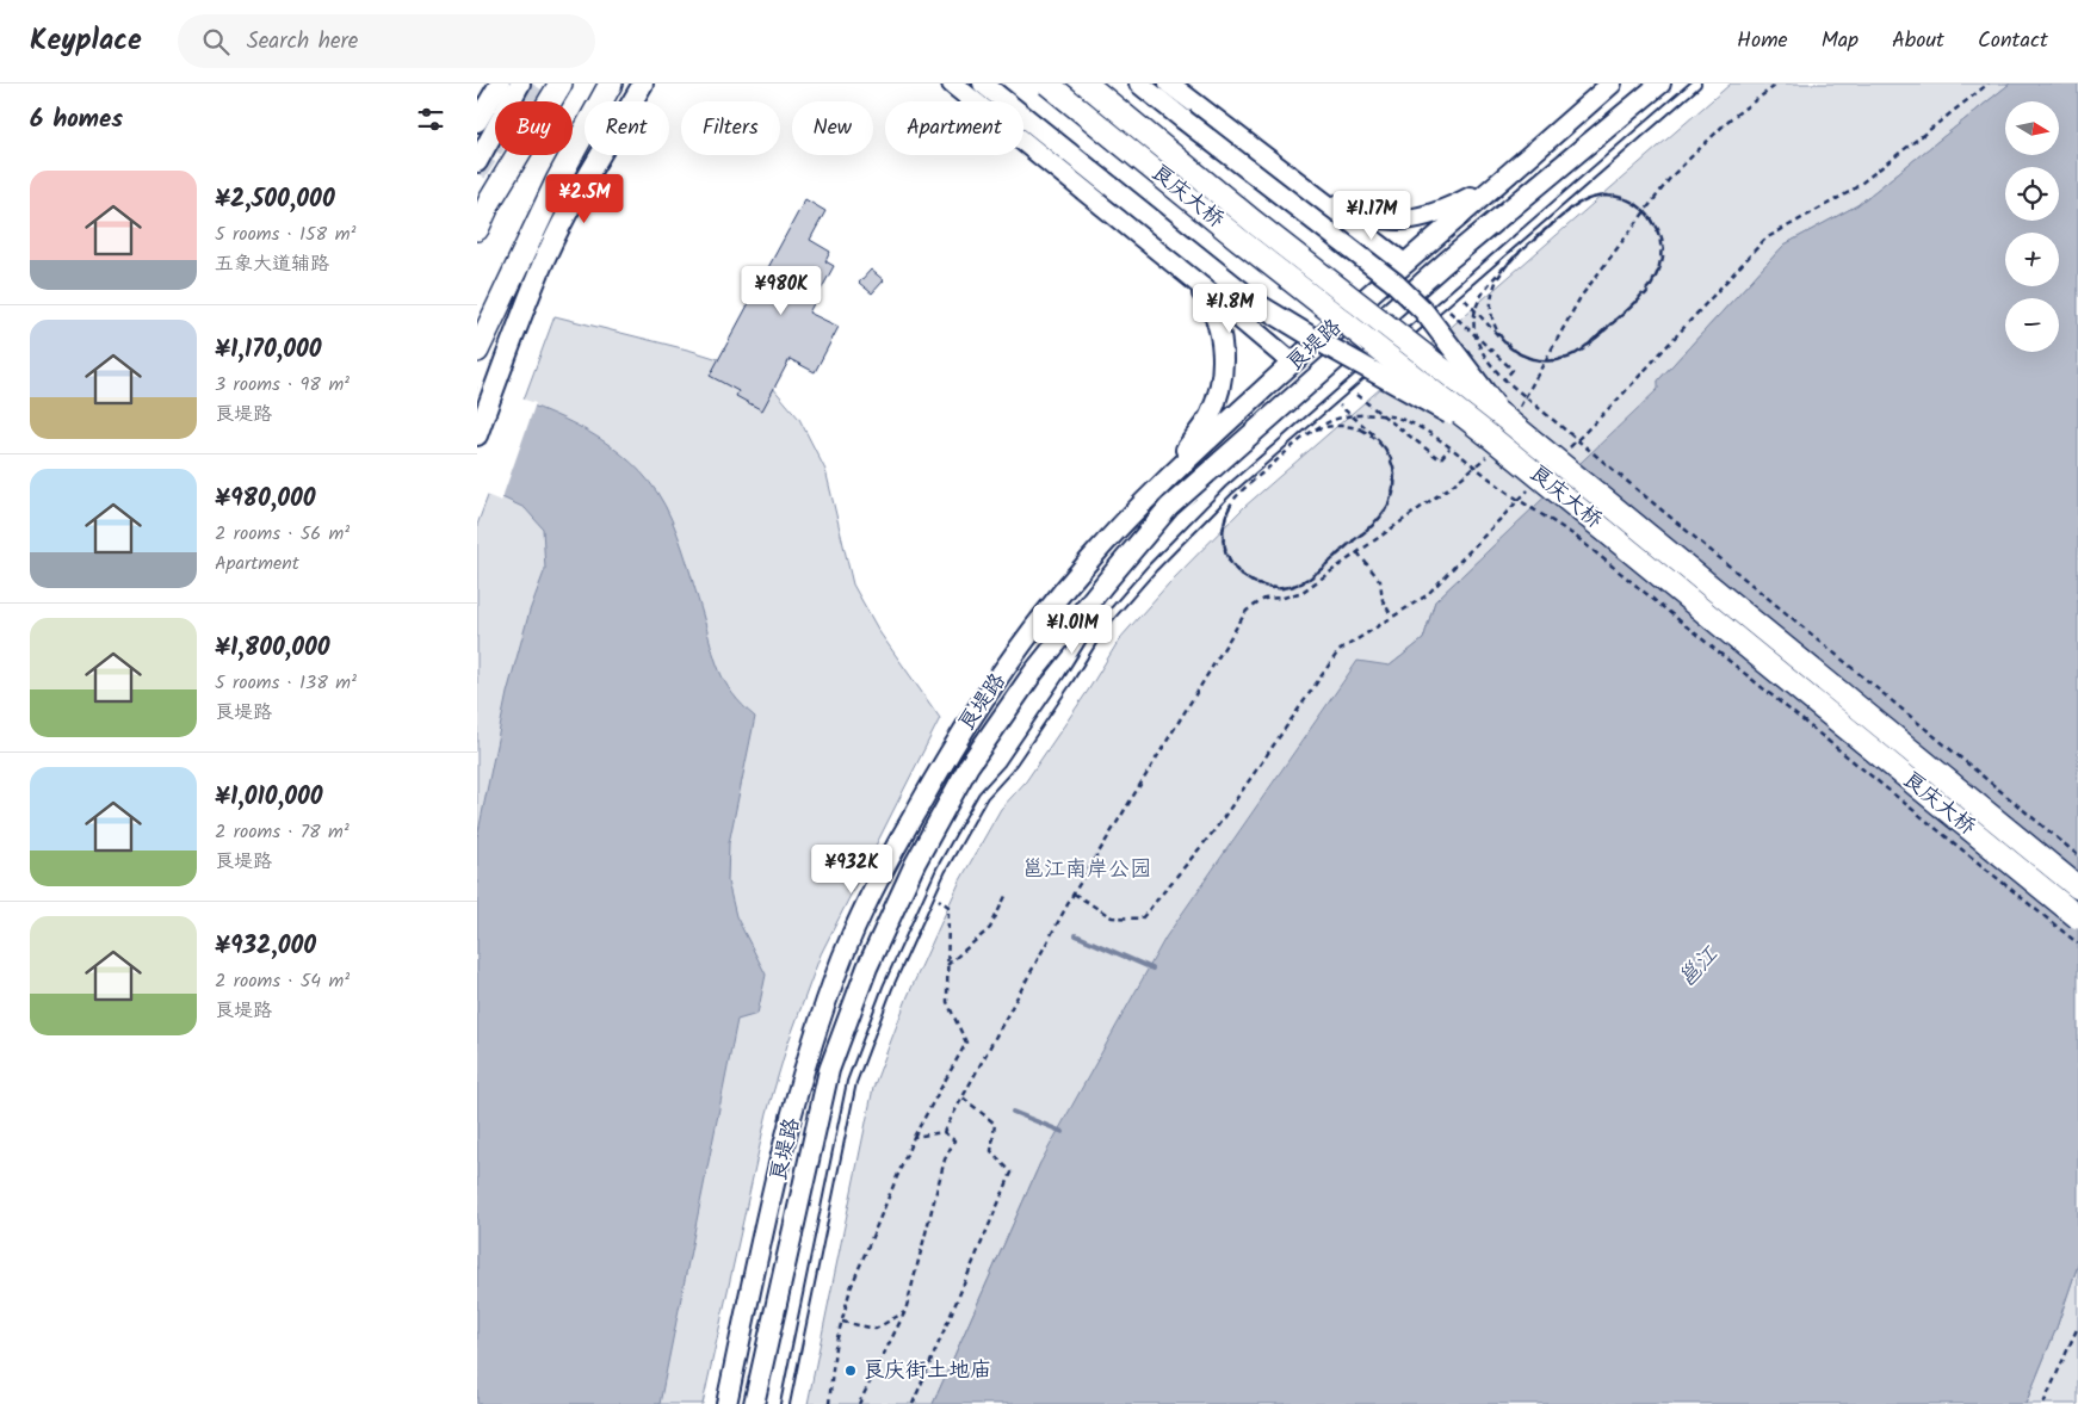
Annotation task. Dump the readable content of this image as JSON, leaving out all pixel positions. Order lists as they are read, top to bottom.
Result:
{
  "streets": {
    "main road": ["良庆大桥", "良堤路"]
  },
  "water": ["邕江"],
  "parks": ["邕江南岸公园"],
  "places": ["良庆街土地庙"],
  "north": "right",
  "page": {
    "header": "Keyplace",
    "search": "Search here",
    "nav": [
      "Home",
      "Map",
      "About",
      "Contact"
    ],
    "heading": "6 homes",
    "map_buttons": ["+", "−"],
    "chip": [
      "Buy",
      "Rent",
      "Filters",
      "New",
      "Apartment"
    ],
    "list": [
      {
        "name": "¥2,500,000",
        "note": "5 rooms · 158 m² · 五象大道辅路"
      },
      {
        "name": "¥1,170,000",
        "note": "3 rooms · 98 m² · 良堤路"
      },
      {
        "name": "¥980,000",
        "note": "2 rooms · 56 m² · Apartment"
      },
      {
        "name": "¥1,800,000",
        "note": "5 rooms · 138 m² · 良堤路"
      },
      {
        "name": "¥1,010,000",
        "note": "2 rooms · 78 m² · 良堤路"
      },
      {
        "name": "¥932,000",
        "note": "2 rooms · 54 m² · 良堤路"
      }
    ],
    "price": [
      "¥2.5M",
      "¥1.17M",
      "¥980K",
      "¥1.8M",
      "¥1.01M",
      "¥932K"
    ]
  }
}
